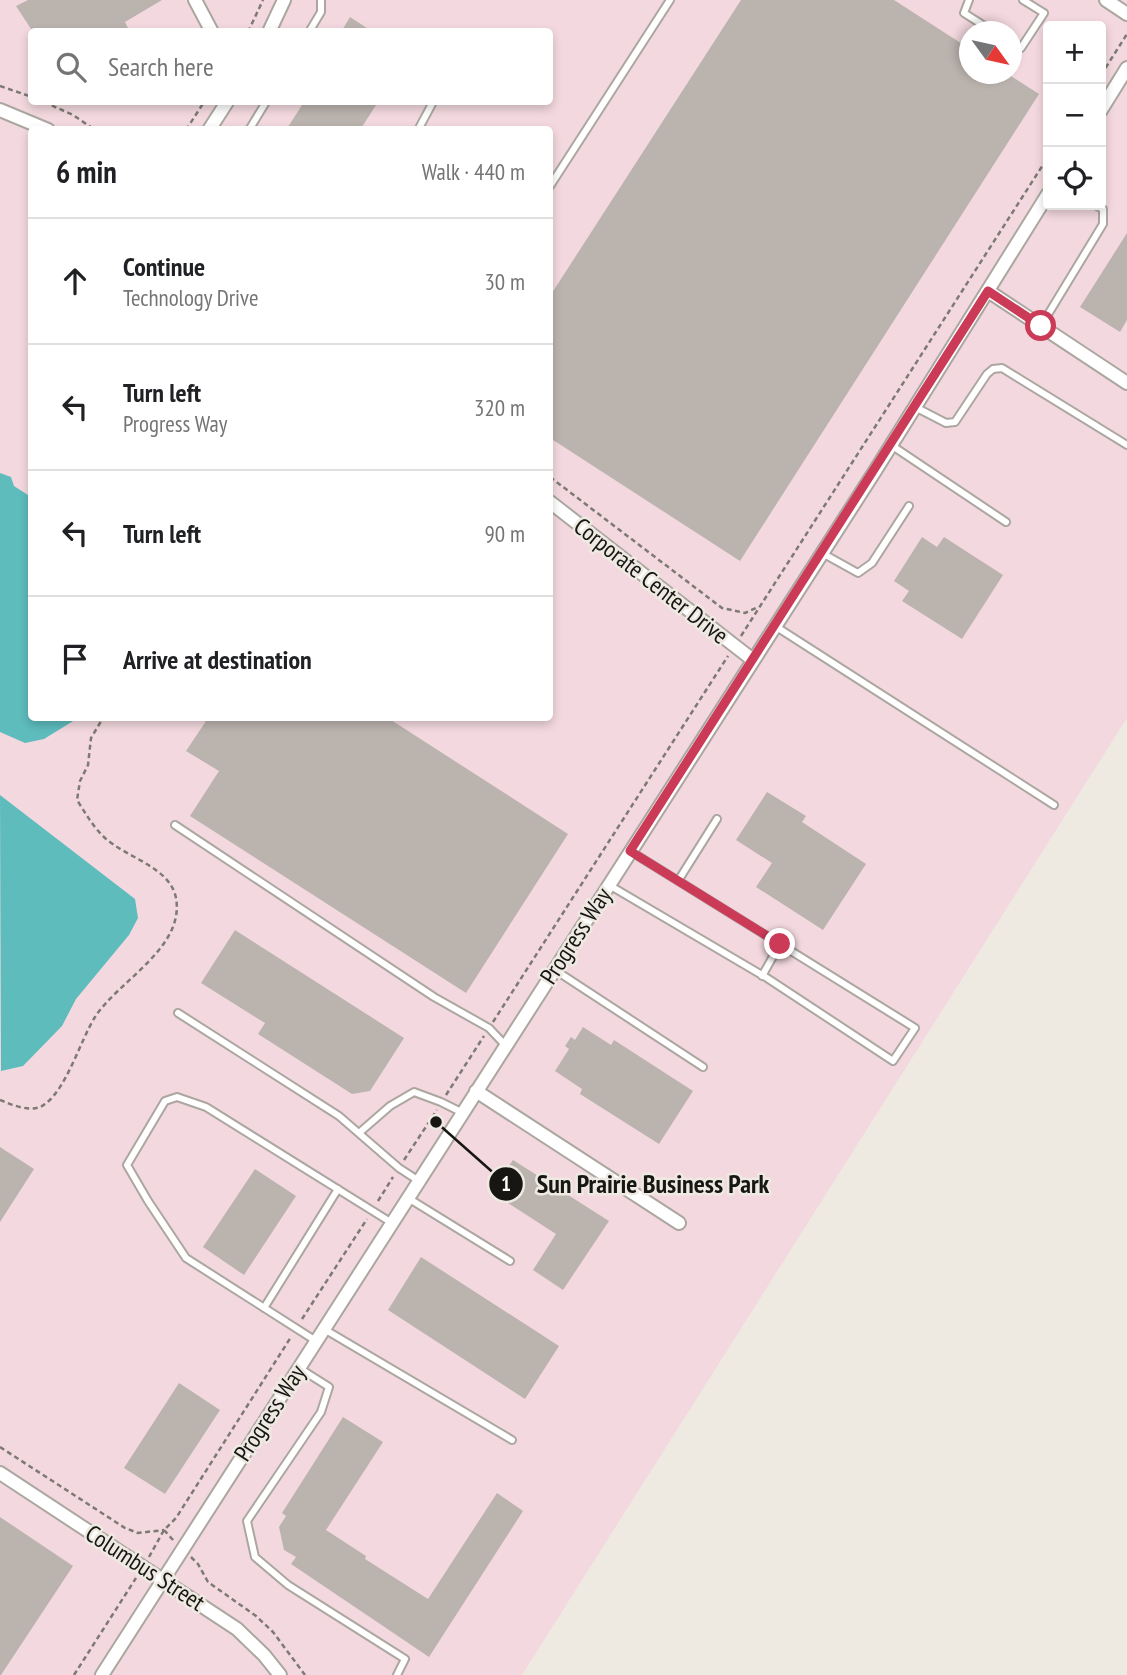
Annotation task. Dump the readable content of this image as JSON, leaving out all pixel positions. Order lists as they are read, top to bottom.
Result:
{
  "streets": {
    "street": ["Corporate Center Drive", "Progress Way", "Columbus Street"]
  },
  "crossings": [
    ["Corporate Center Drive", "Progress Way"],
    ["Progress Way", "Columbus Street"]
  ],
  "places": ["Sun Prairie Business Park"],
  "north": "bottom right",
  "page": {
    "map_buttons": ["+", "−"],
    "search": "Search here",
    "heading": ["6 min", "Walk · 440 m"],
    "list": [
      ["Continue", "Technology Drive", "30 m"],
      ["Turn left", "Progress Way", "320 m"],
      ["Turn left", "90 m"],
      "Arrive at destination"
    ]
  }
}
